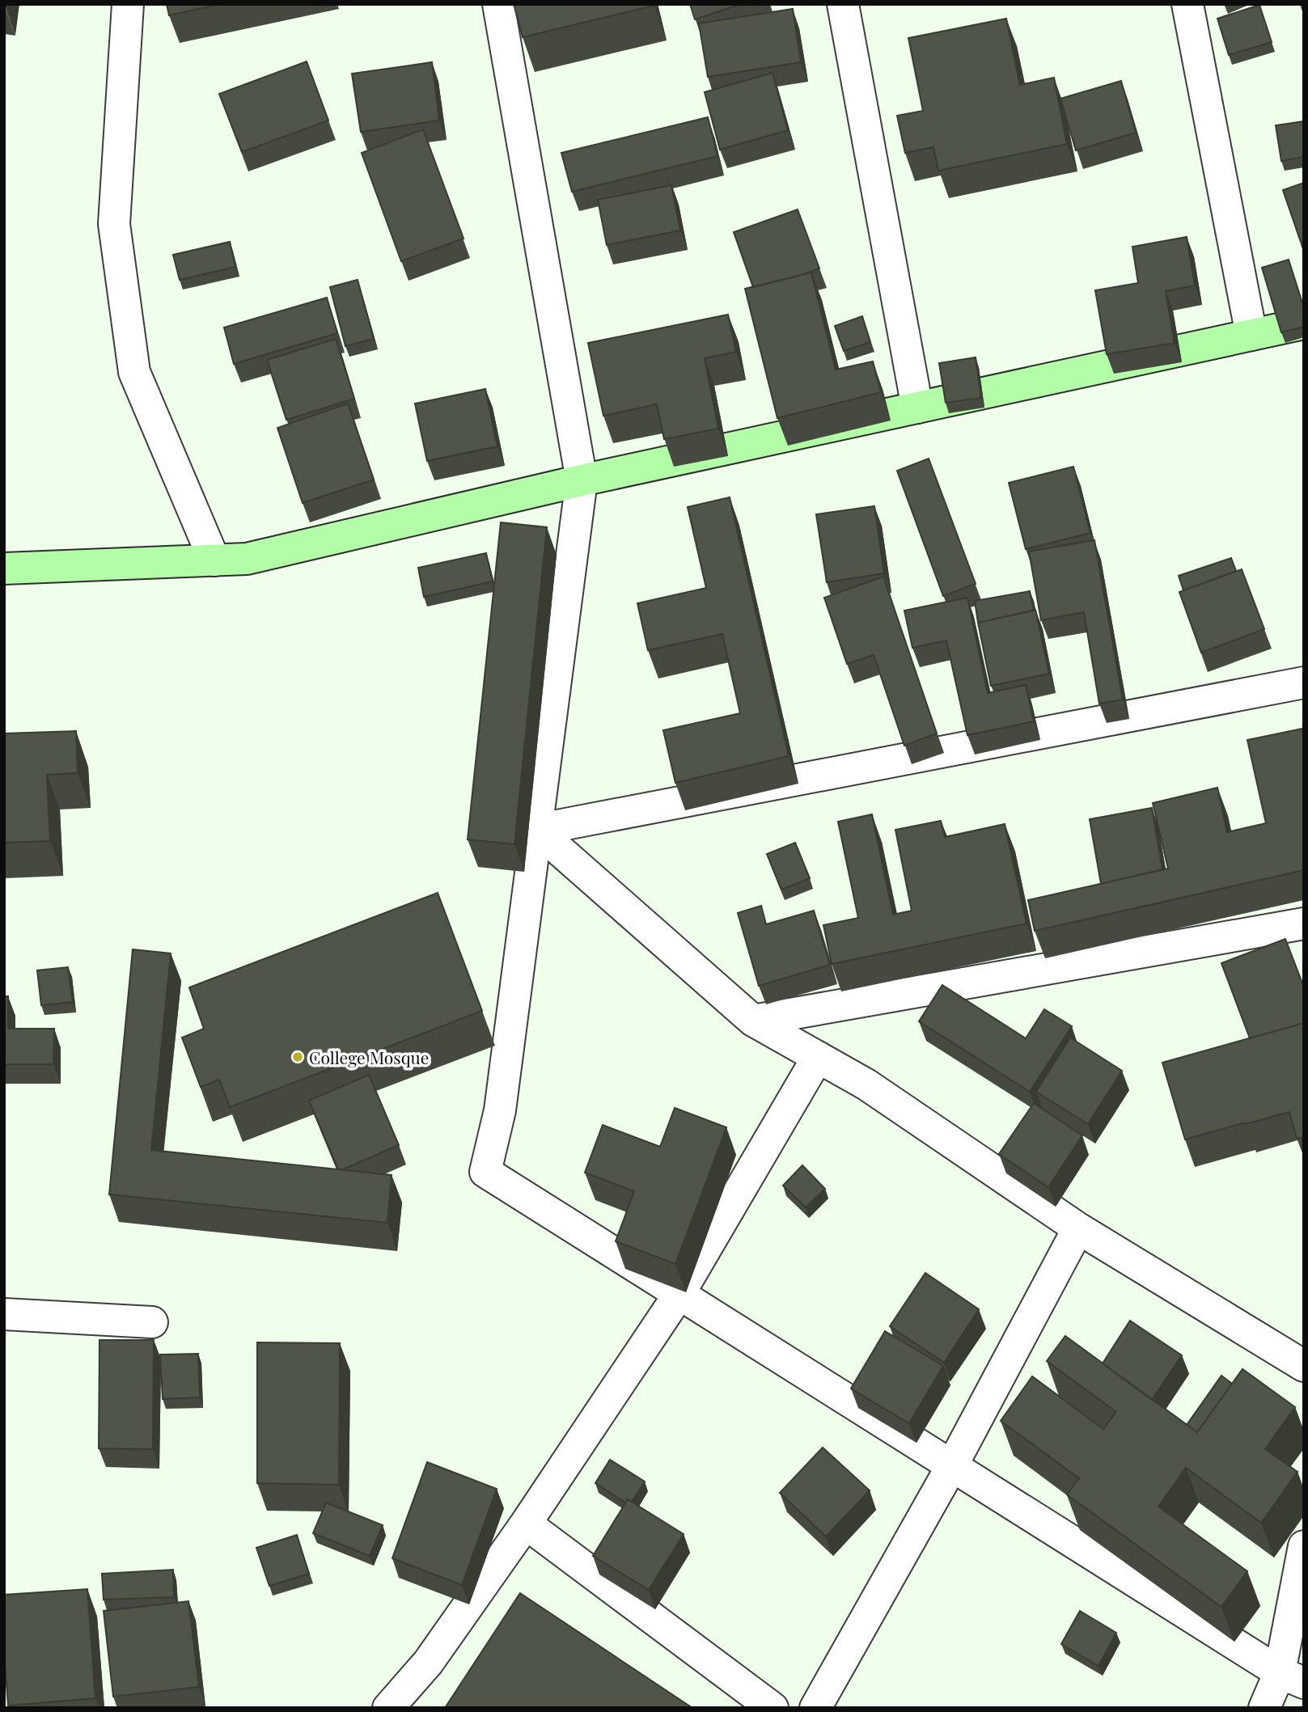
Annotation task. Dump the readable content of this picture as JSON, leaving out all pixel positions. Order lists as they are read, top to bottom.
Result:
{
  "places": ["College Mosque"]
}
